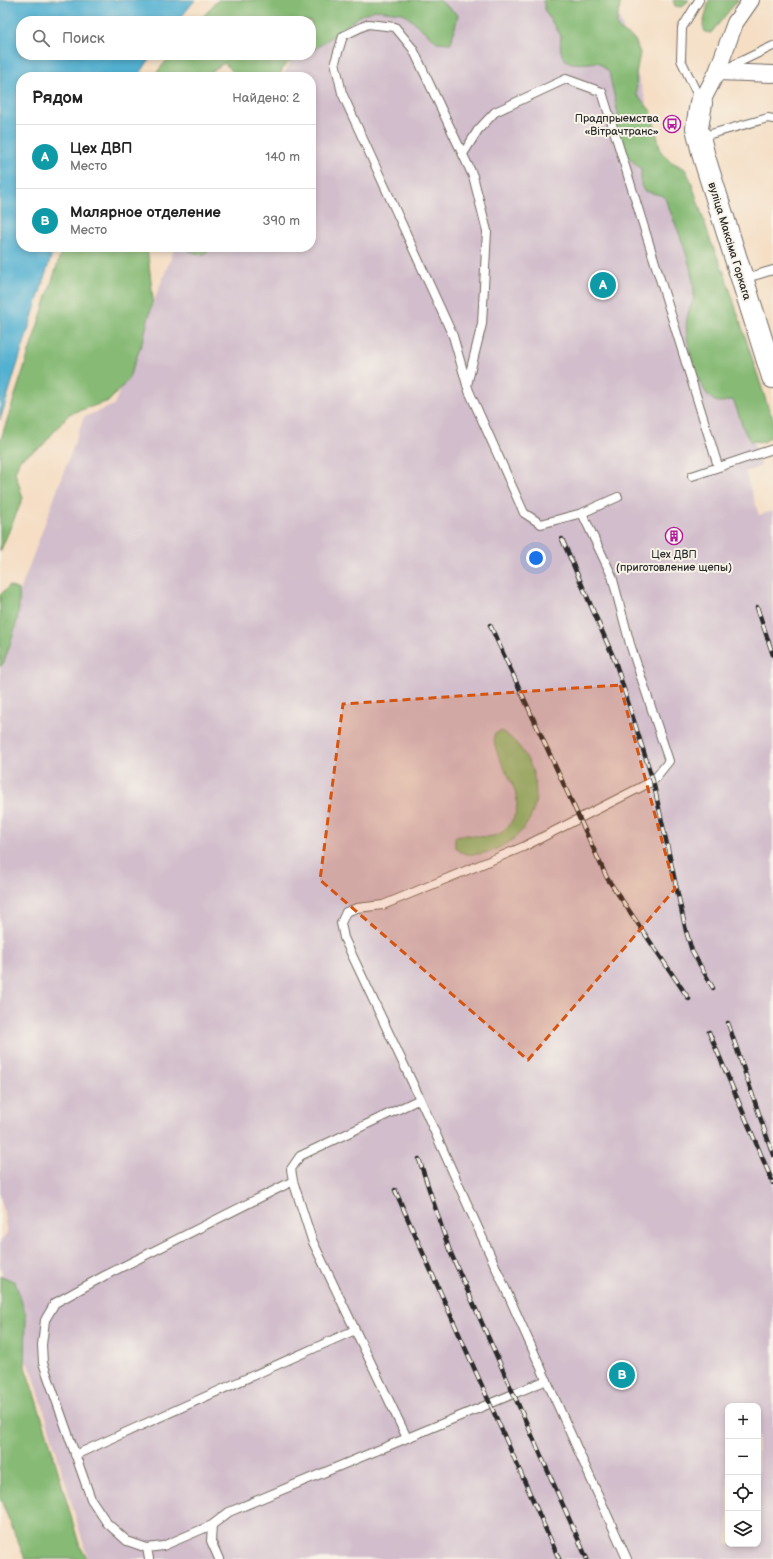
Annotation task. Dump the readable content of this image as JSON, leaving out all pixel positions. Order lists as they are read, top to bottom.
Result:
{
  "streets": {
    "main road": ["вуліца Максіма Горкага"]
  },
  "places": {
    "bus stop": ["Прадпрыемства «Вітрачтранс»"],
    "building": ["Цех ДВП (приготовление щепы)"]
  },
  "page": {
    "search": "Поиск",
    "heading": ["Рядом", "Найдено: 2"],
    "list": [
      {
        "mark": "A",
        "name": "Цех ДВП",
        "note": "Место",
        "value": "140 m"
      },
      {
        "mark": "B",
        "name": "Малярное отделение",
        "note": "Место",
        "value": "390 m"
      }
    ],
    "pins": ["A", "B"],
    "map_buttons": ["+", "−"]
  }
}
